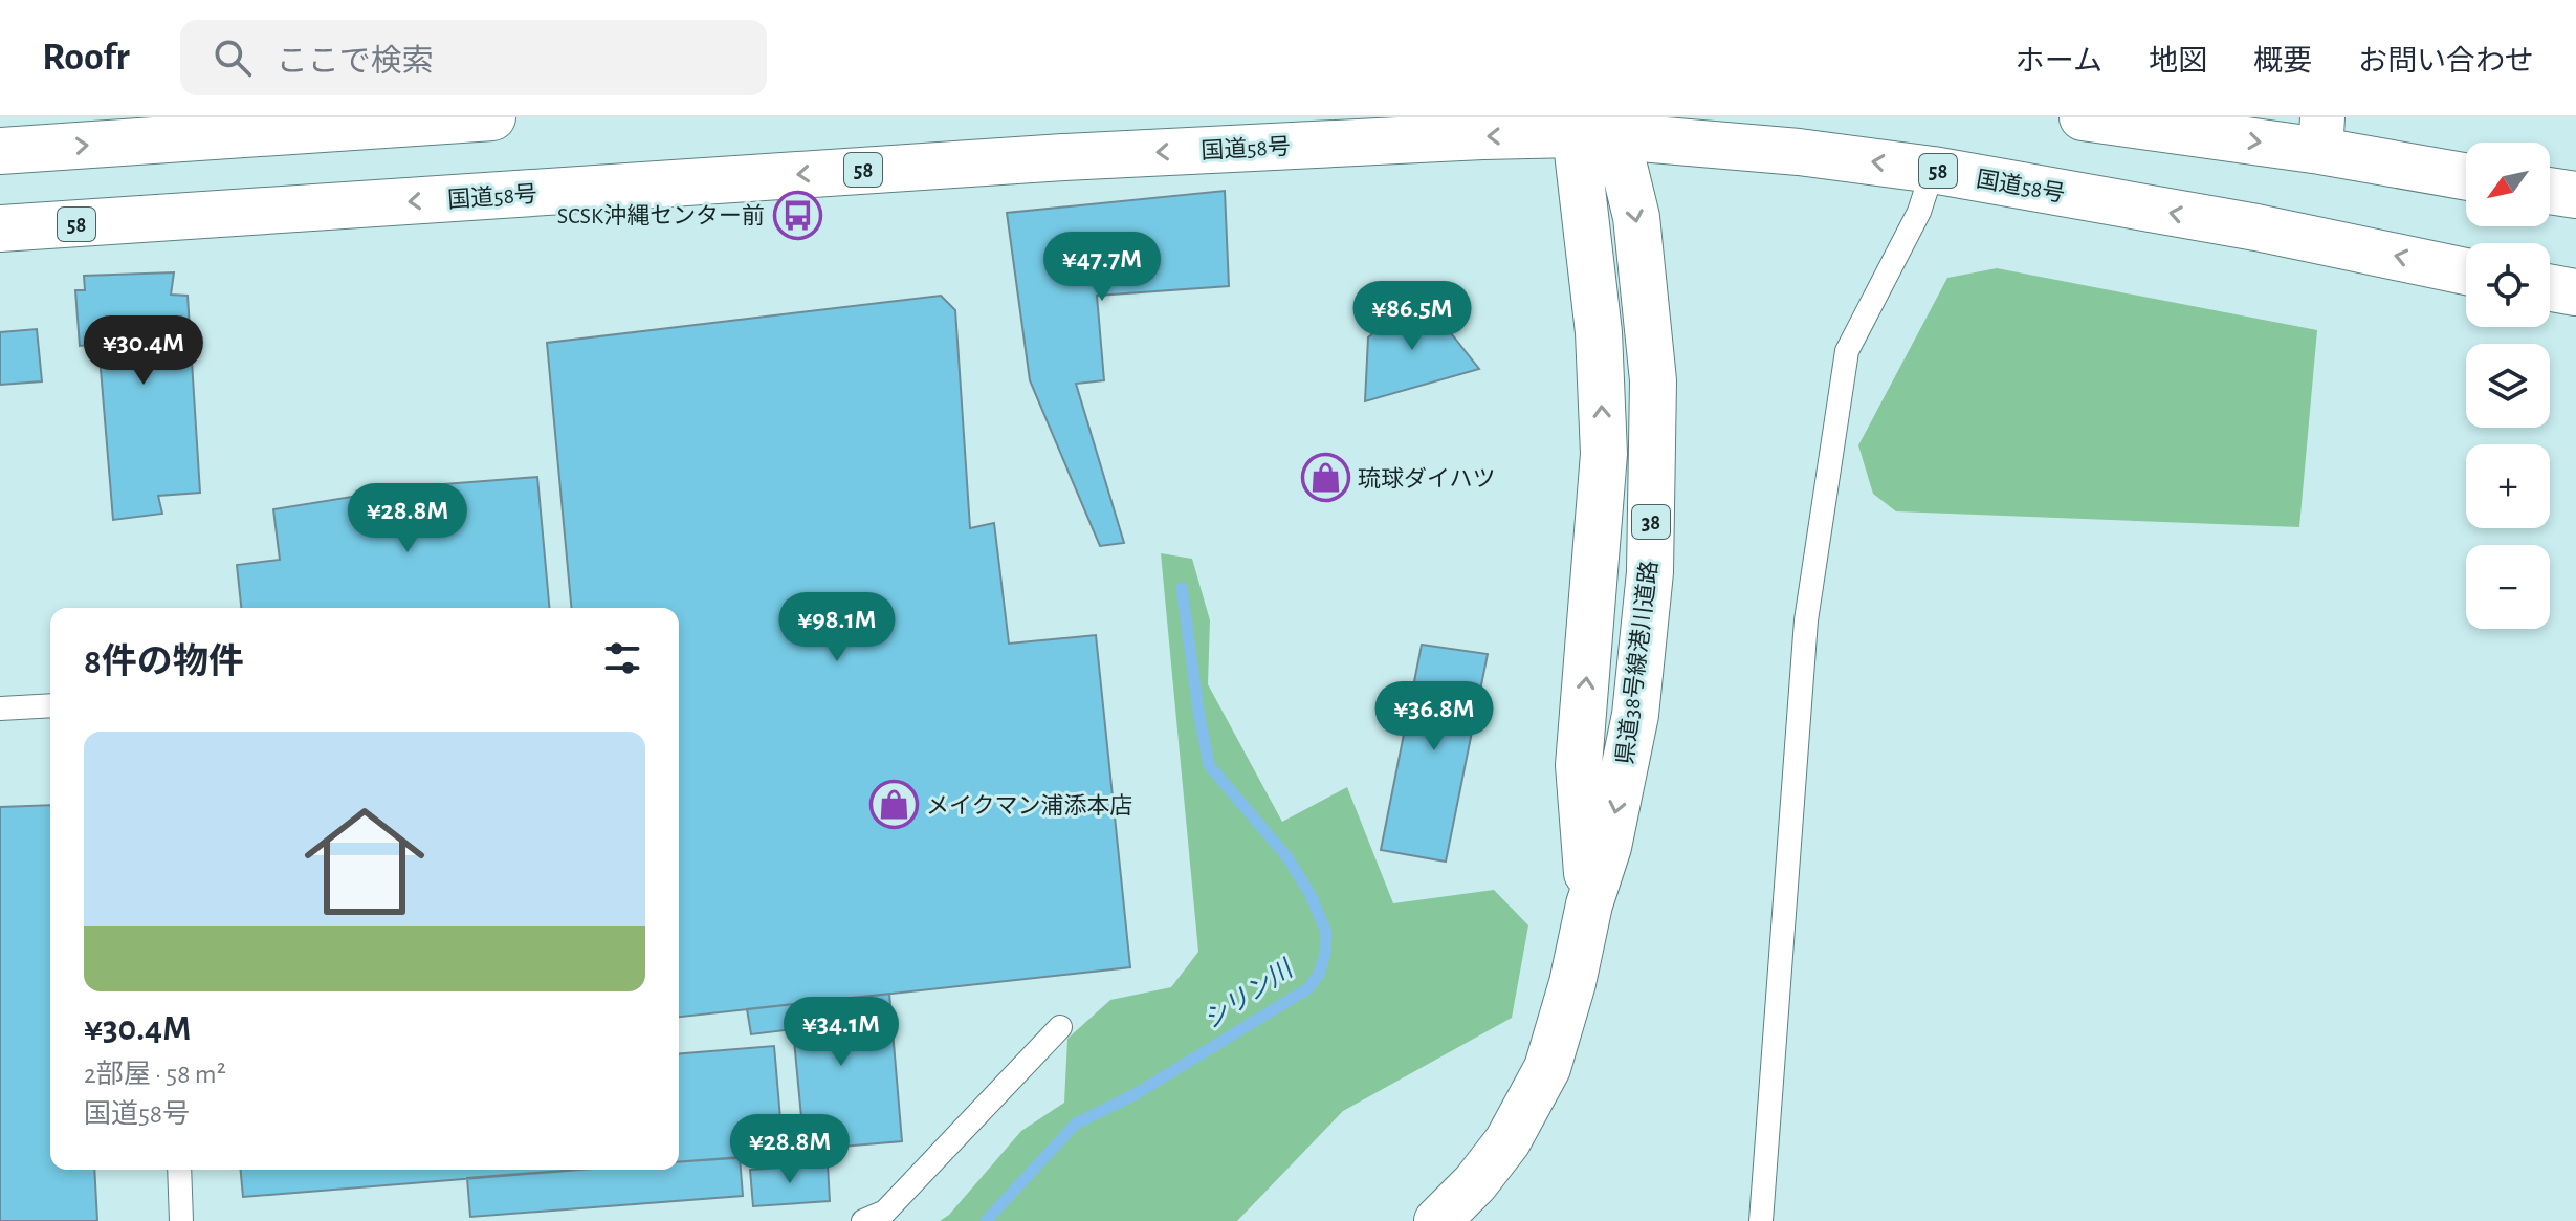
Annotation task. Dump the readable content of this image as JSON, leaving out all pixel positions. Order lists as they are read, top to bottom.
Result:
{
  "streets": {
    "main road": [
      "国道58号",
      "58",
      "38",
      "県道38号線港川道路"
    ]
  },
  "crossings": [
    ["国道58号", "県道38号線港川道路"]
  ],
  "water": ["シリン川"],
  "places": {
    "bus stop": ["SCSK沖縄センター前"],
    "shop": ["琉球ダイハツ", "メイクマン浦添本店"]
  },
  "north": "bottom left",
  "page": {
    "header": "Roofr",
    "search": "ここで検索",
    "nav": [
      "ホーム",
      "地図",
      "概要",
      "お問い合わせ"
    ],
    "map_buttons": ["+", "−"],
    "price": [
      "¥47.7M",
      "¥86.5M",
      "¥30.4M",
      "¥28.8M",
      "¥98.1M",
      "¥36.8M",
      "¥34.1M",
      "¥28.8M"
    ],
    "heading": "8件の物件",
    "list": [
      {
        "name": "¥30.4M",
        "note": "2部屋 · 58 m² · 国道58号"
      }
    ]
  }
}
